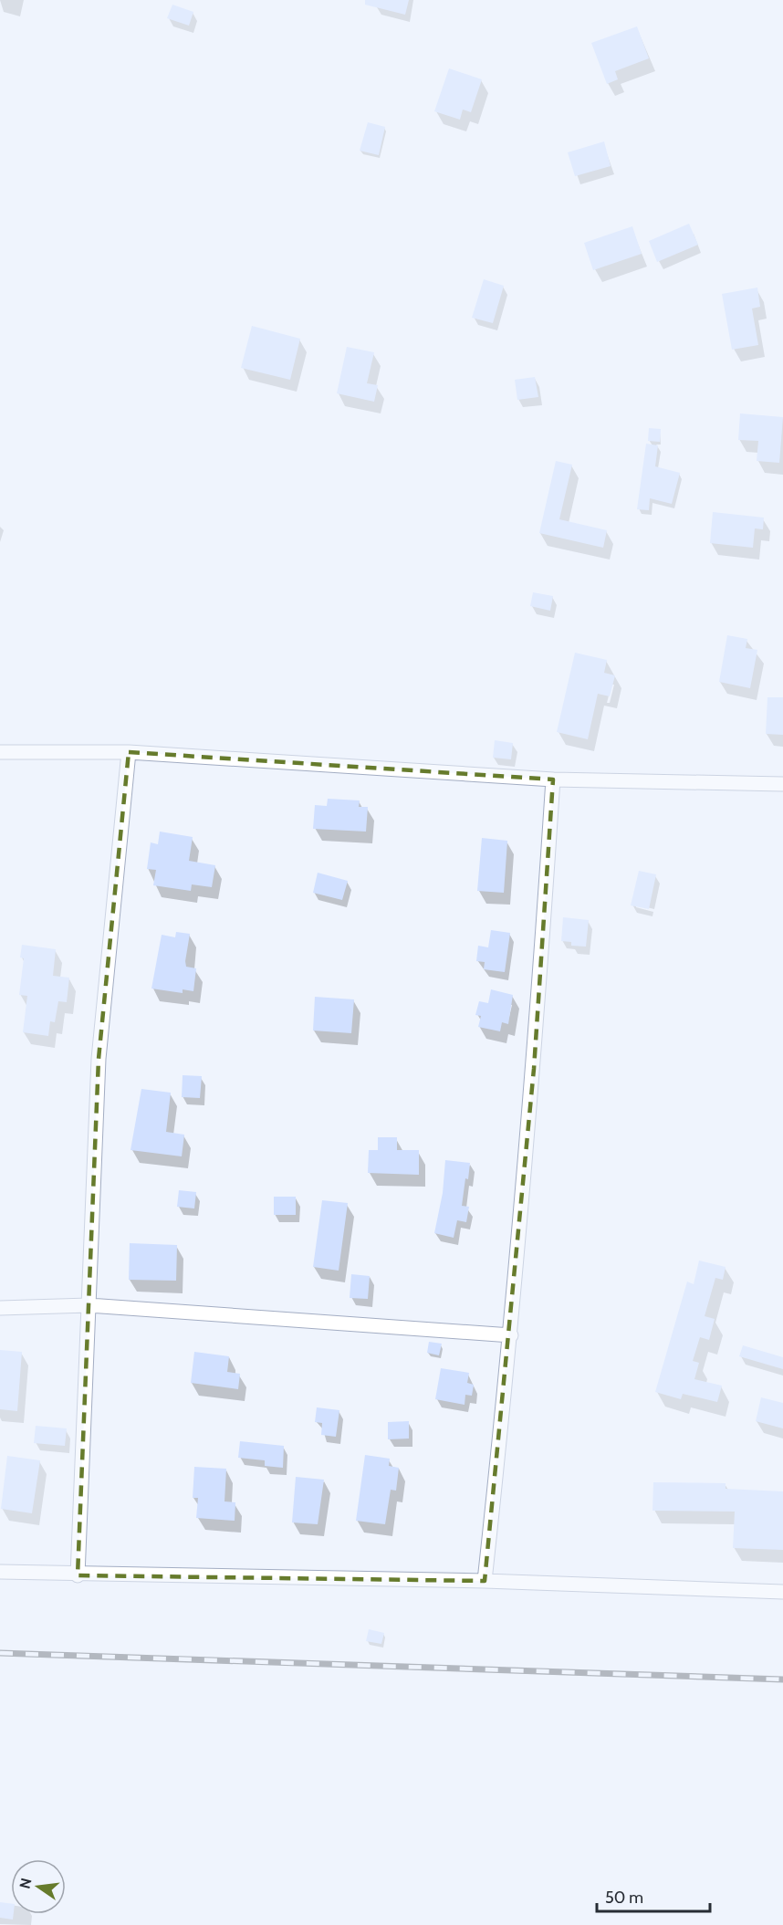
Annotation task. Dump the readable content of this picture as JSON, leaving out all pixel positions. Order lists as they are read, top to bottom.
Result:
{
  "scale_bar": "50 m",
  "north": "left"
}
